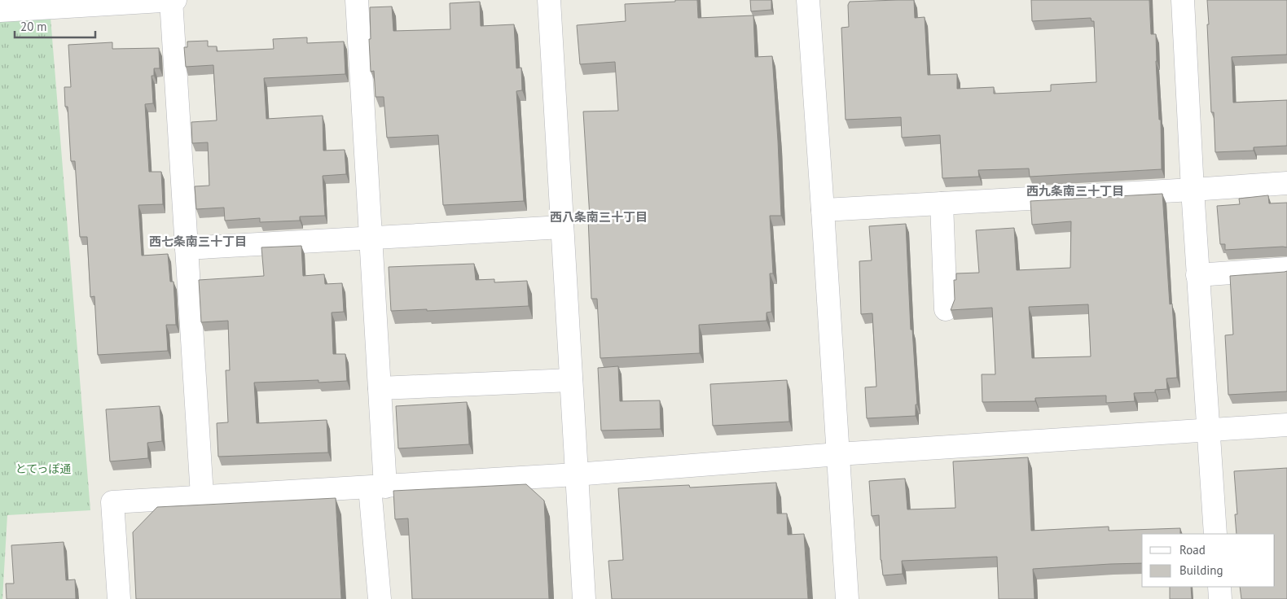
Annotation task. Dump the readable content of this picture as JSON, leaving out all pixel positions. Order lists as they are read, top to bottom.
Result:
{
  "districts": ["西九条南三十丁目", "西八条南三十丁目", "西七条南三十丁目"],
  "parks": ["とてっぽ通"],
  "legend": ["Road", "Building"],
  "scale_bar": "20 m"
}
